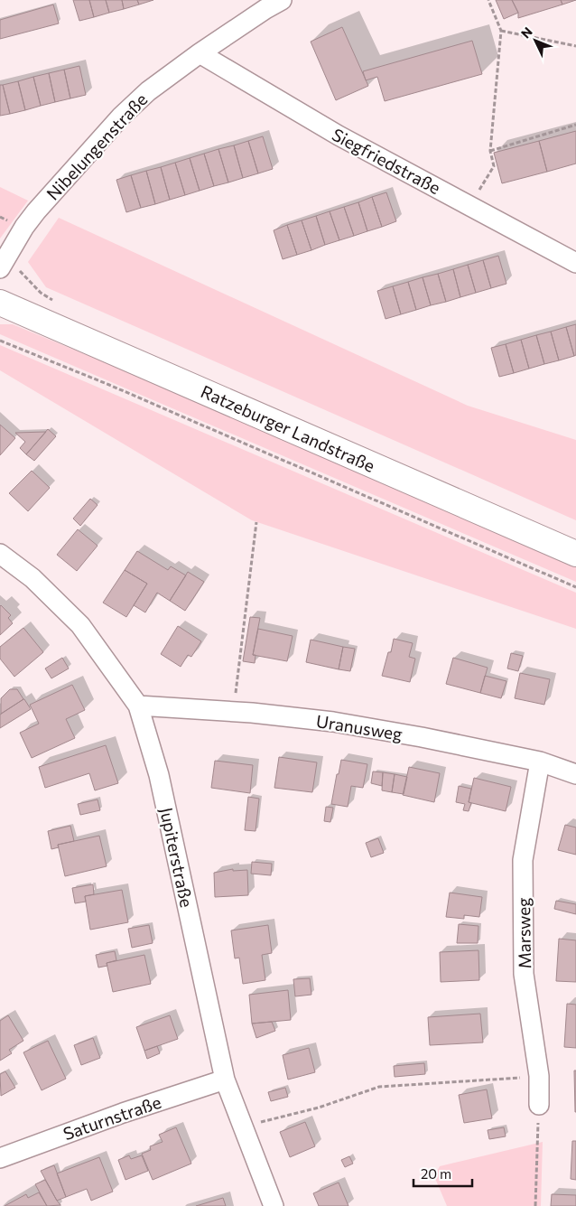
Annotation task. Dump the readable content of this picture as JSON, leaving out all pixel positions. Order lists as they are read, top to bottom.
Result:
{
  "streets": {
    "main road": ["Ratzeburger Landstraße"],
    "street": [
      "Nibelungenstraße",
      "Siegfriedstraße",
      "Uranusweg",
      "Jupiterstraße",
      "Marsweg",
      "Saturnstraße"
    ]
  },
  "crossings": [
    ["Nibelungenstraße", "Siegfriedstraße"],
    ["Uranusweg", "Jupiterstraße"],
    ["Uranusweg", "Marsweg"],
    ["Jupiterstraße", "Saturnstraße"]
  ],
  "scale_bar": "20 m",
  "north": "top left"
}
